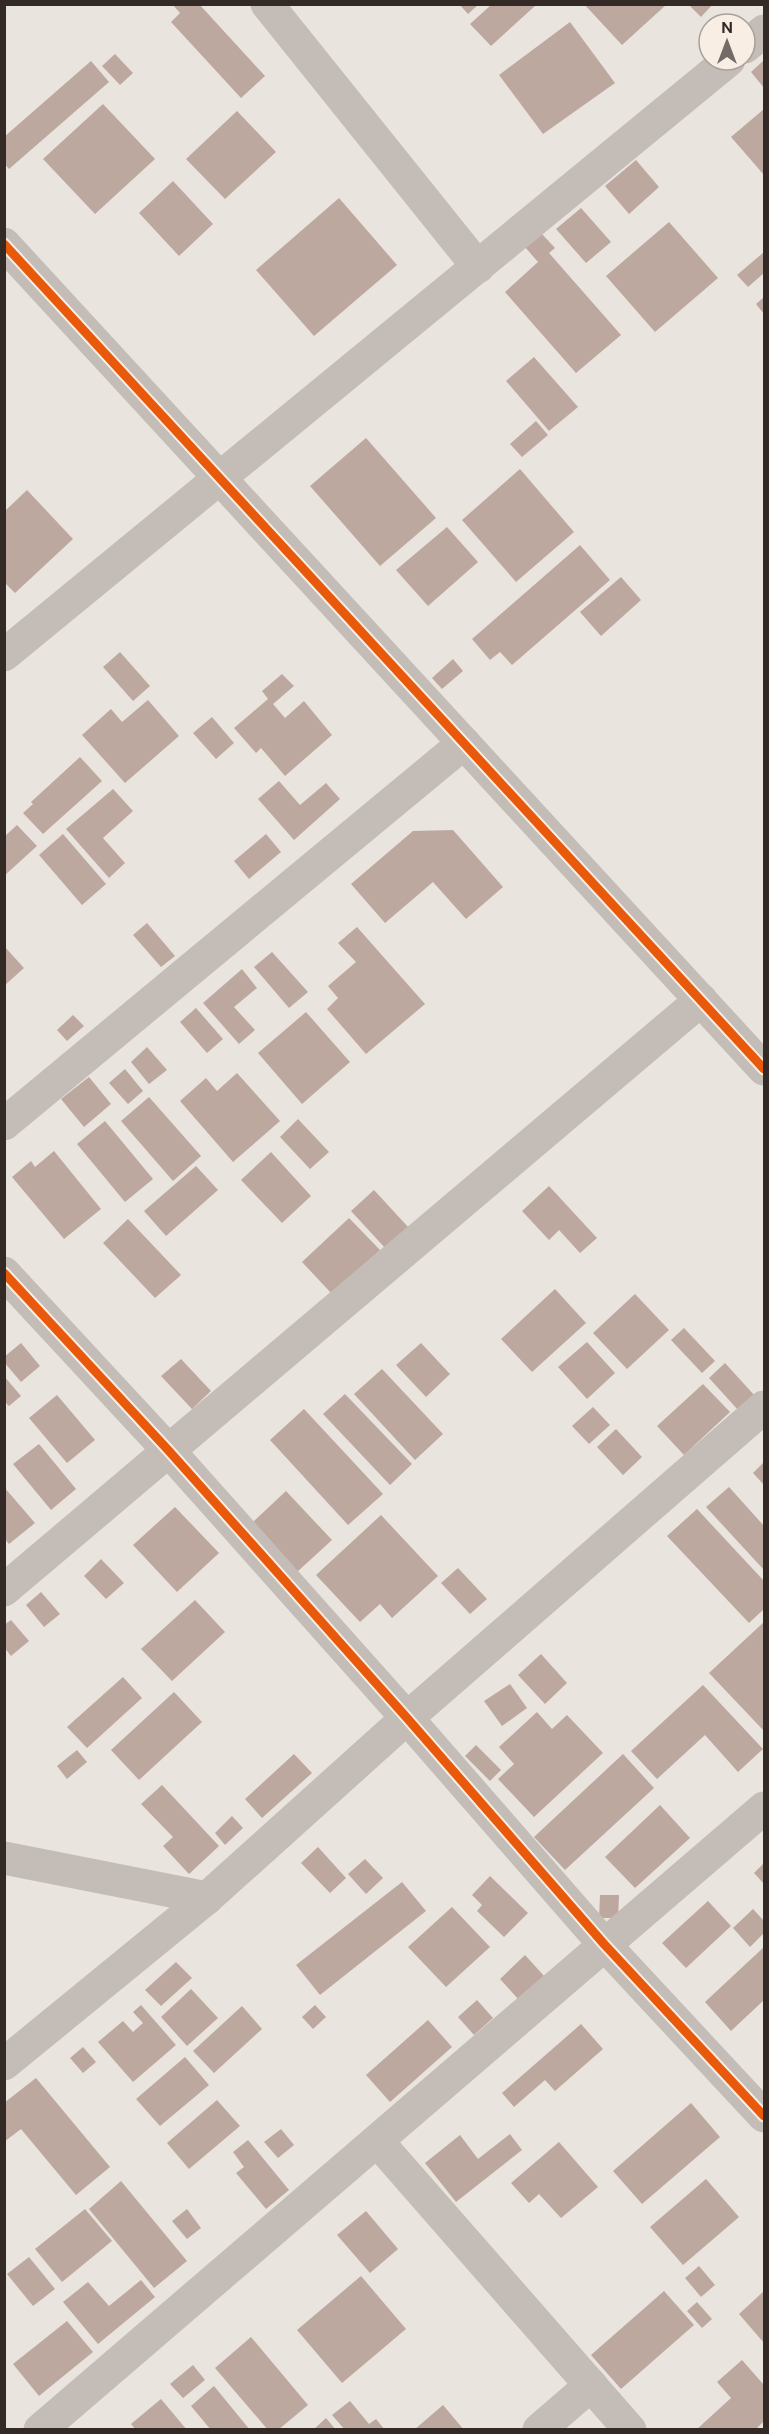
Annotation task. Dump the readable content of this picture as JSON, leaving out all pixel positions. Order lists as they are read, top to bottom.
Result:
{
  "north": "top"
}
